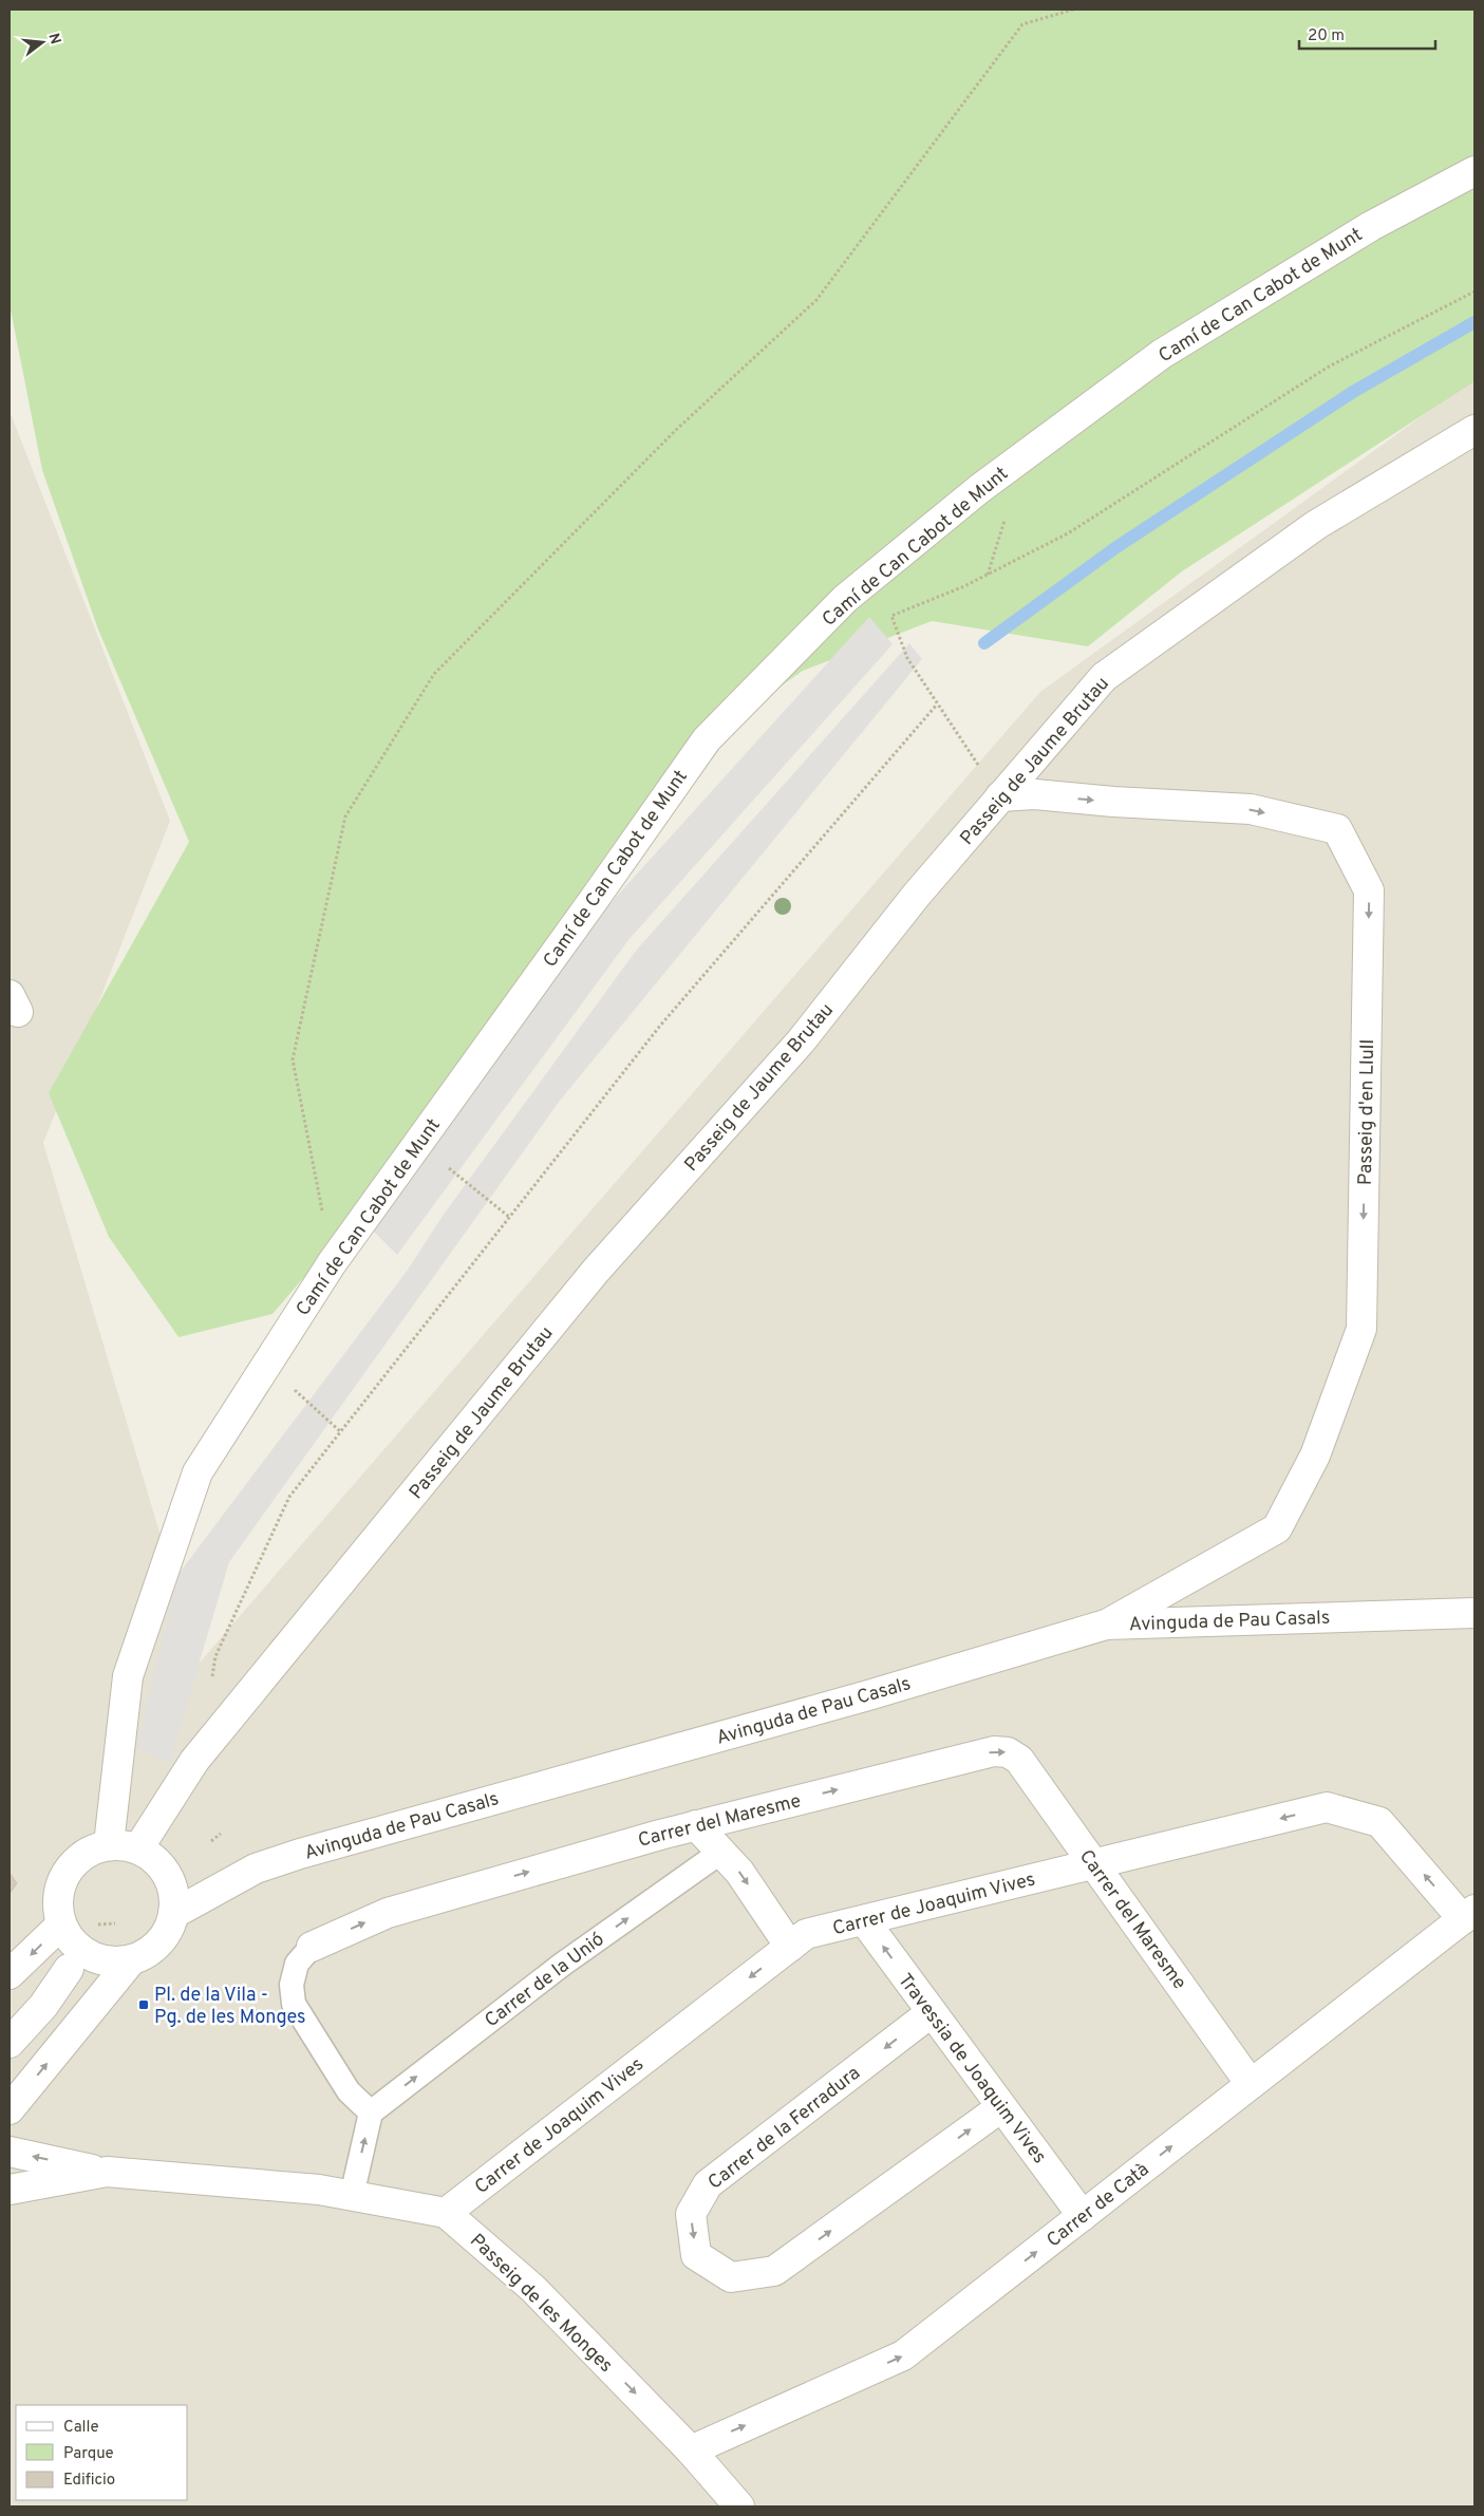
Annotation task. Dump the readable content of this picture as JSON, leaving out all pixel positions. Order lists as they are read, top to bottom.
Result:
{
  "streets": {
    "street": [
      "Camí de Can Cabot de Munt",
      "Passeig de Jaume Brutau",
      "Passeig d'en Llull",
      "Avinguda de Pau Casals",
      "Carrer del Maresme",
      "Carrer de Joaquim Vives",
      "Travessia de Joaquim Vives",
      "Carrer de la Ferradura",
      "Carrer de Catà",
      "Passeig de les Monges"
    ],
    "lane": ["Carrer de la Unió"]
  },
  "crossings": [
    ["Camí de Can Cabot de Munt", "Passeig de Jaume Brutau"],
    ["Camí de Can Cabot de Munt", "Avinguda de Pau Casals"],
    ["Passeig de Jaume Brutau", "Passeig d'en Llull"],
    ["Passeig de Jaume Brutau", "Avinguda de Pau Casals"],
    ["Passeig d'en Llull", "Avinguda de Pau Casals"],
    ["Carrer del Maresme", "Carrer de Joaquim Vives"],
    ["Carrer del Maresme", "Carrer de la Unió"],
    ["Carrer del Maresme", "Carrer de Catà"],
    ["Carrer de Joaquim Vives", "Travessia de Joaquim Vives"],
    ["Carrer de Joaquim Vives", "Carrer de Catà"],
    ["Carrer de Joaquim Vives", "Passeig de les Monges"],
    ["Travessia de Joaquim Vives", "Carrer de la Ferradura"],
    ["Travessia de Joaquim Vives", "Carrer de Catà"],
    ["Carrer de Catà", "Passeig de les Monges"]
  ],
  "one_way": [
    "Carrer del Maresme",
    "Carrer de Joaquim Vives",
    "Carrer de la Unió",
    "Carrer de Catà",
    "Passeig de les Monges"
  ],
  "places": {
    "transit": ["Pl. de la Vila - Pg. de les Monges"]
  },
  "legend": ["Calle", "Parque", "Edificio"],
  "scale_bar": "20 m",
  "north": "right"
}
